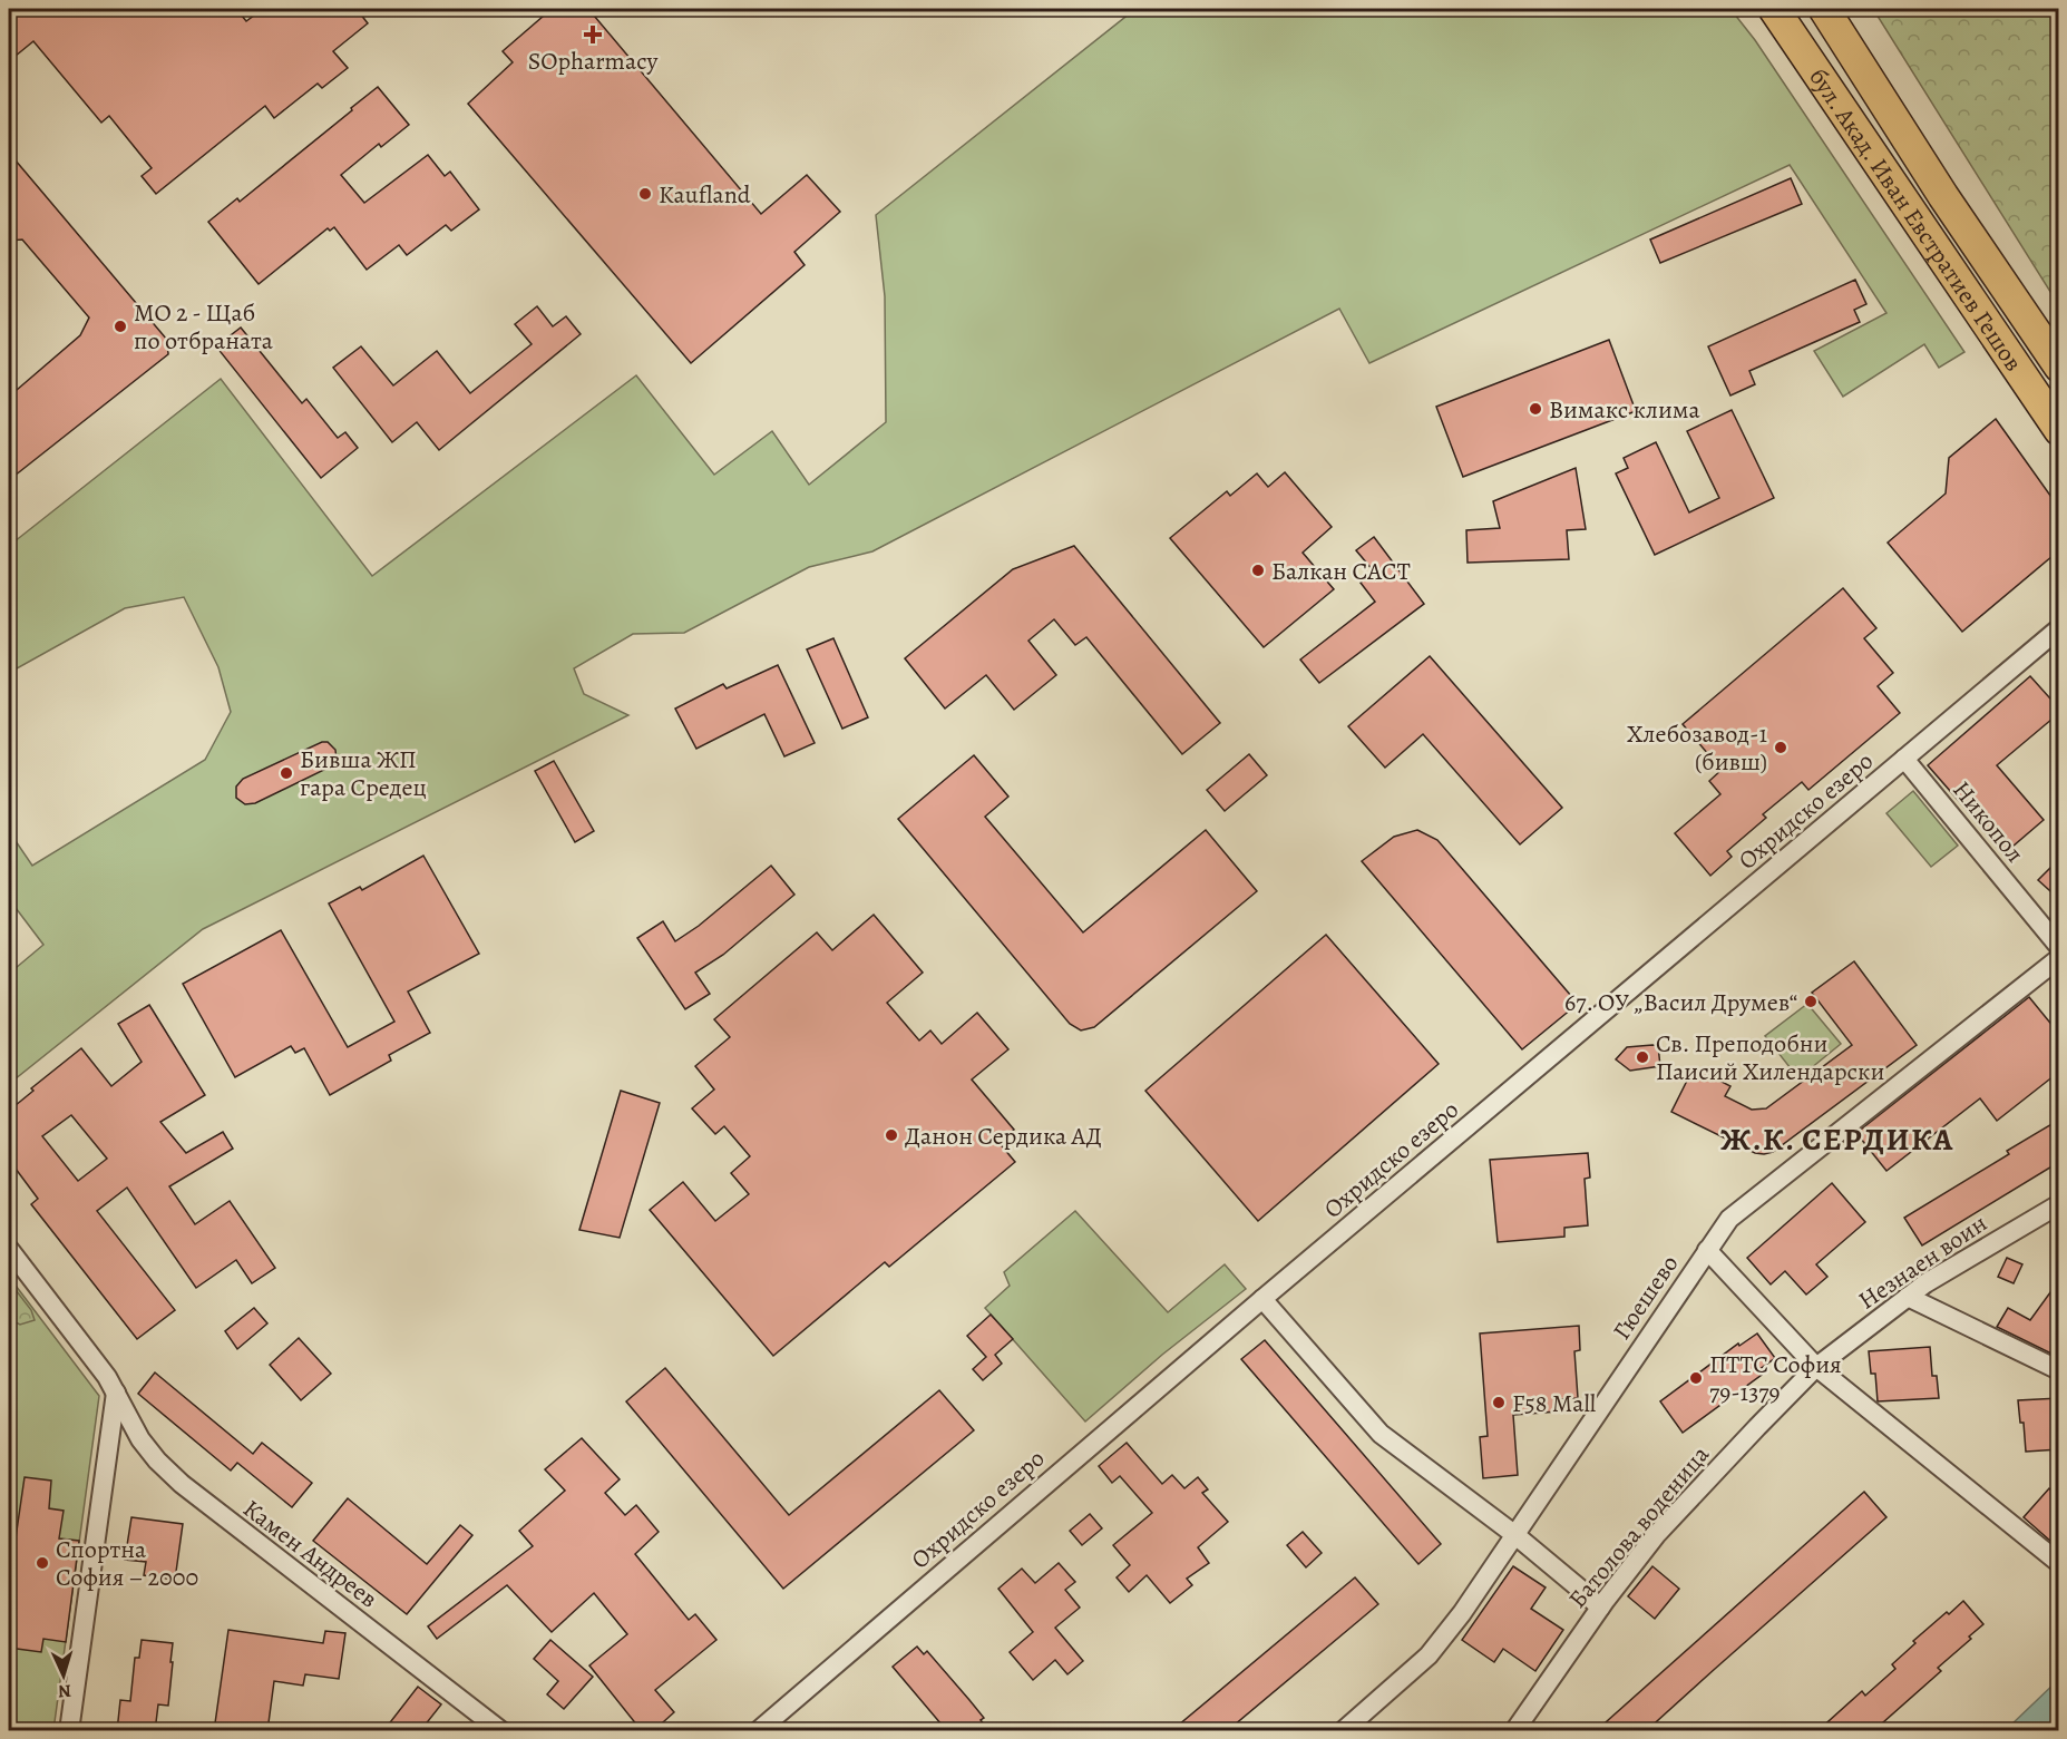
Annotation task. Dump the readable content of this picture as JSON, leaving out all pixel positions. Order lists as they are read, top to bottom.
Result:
{
  "streets": {
    "main road": ["бул. Акад. Иван Евстратиев Гешов"],
    "street": [
      "Охридско езеро",
      "Никопол",
      "Незнаен воин",
      "Гюешево",
      "Батолова воденица",
      "Камен Андреев"
    ]
  },
  "crossings": [
    ["Охридско езеро", "Никопол"],
    ["Незнаен воин", "Батолова воденица"]
  ],
  "districts": ["Ж.К. СЕРДИКА"],
  "places": {
    "health": ["SOpharmacy"],
    "other": [
      "Kaufland",
      "МО 2 - Щаб по отбраната",
      "Вимакс клима",
      "Балкан САСТ",
      "Хлебозавод-1 (бивш)",
      "Бивша ЖП гара Средец",
      "67. ОУ „Васил Друмев“",
      "Св. Преподобни Паисий Хилендарски",
      "Данон Сердика АД",
      "ПТТС София 79-1379",
      "F58 Mall",
      "Спортна София – 2000"
    ]
  },
  "north": "bottom"
}
